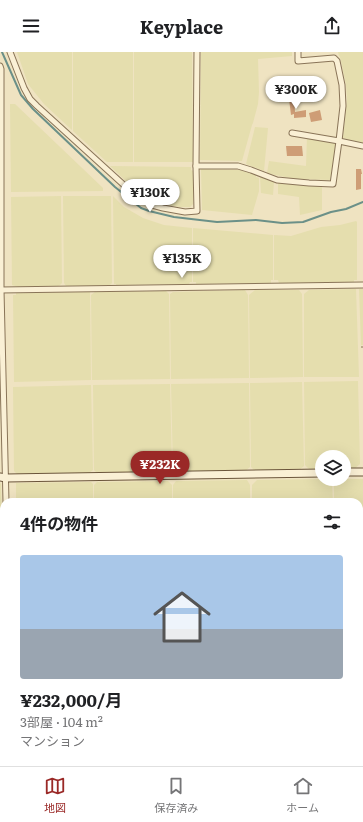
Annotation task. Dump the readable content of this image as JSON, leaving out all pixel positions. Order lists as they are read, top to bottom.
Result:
{
  "page": {
    "header": "Keyplace",
    "price": [
      "¥300K",
      "¥130K",
      "¥135K",
      "¥232K"
    ],
    "heading": "4件の物件",
    "list": [
      {
        "name": "¥232,000/月",
        "note": "3部屋 · 104 m² · マンション"
      }
    ],
    "tabs": ["地図", "保存済み", "ホーム"]
  }
}
